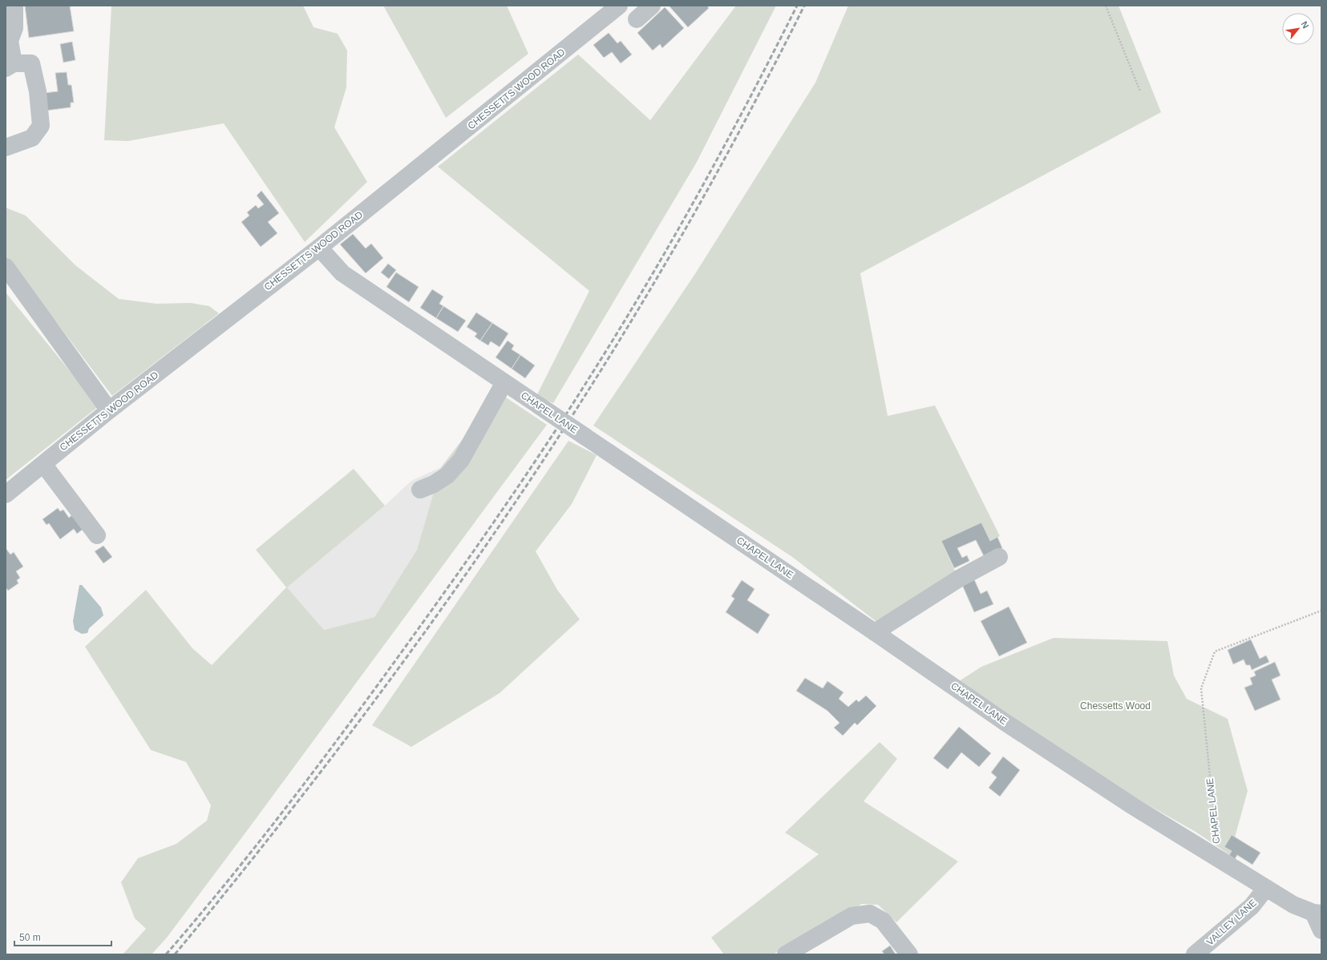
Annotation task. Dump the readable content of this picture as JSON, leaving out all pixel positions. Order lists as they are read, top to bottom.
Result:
{
  "streets": {
    "street": ["CHESSETTS WOOD ROAD", "CHAPEL LANE", "VALLEY LANE"]
  },
  "crossings": [
    ["CHESSETTS WOOD ROAD", "CHAPEL LANE"],
    ["CHAPEL LANE", "VALLEY LANE"]
  ],
  "parks": ["Chessetts Wood"],
  "scale_bar": "50 m",
  "north": "top right"
}
